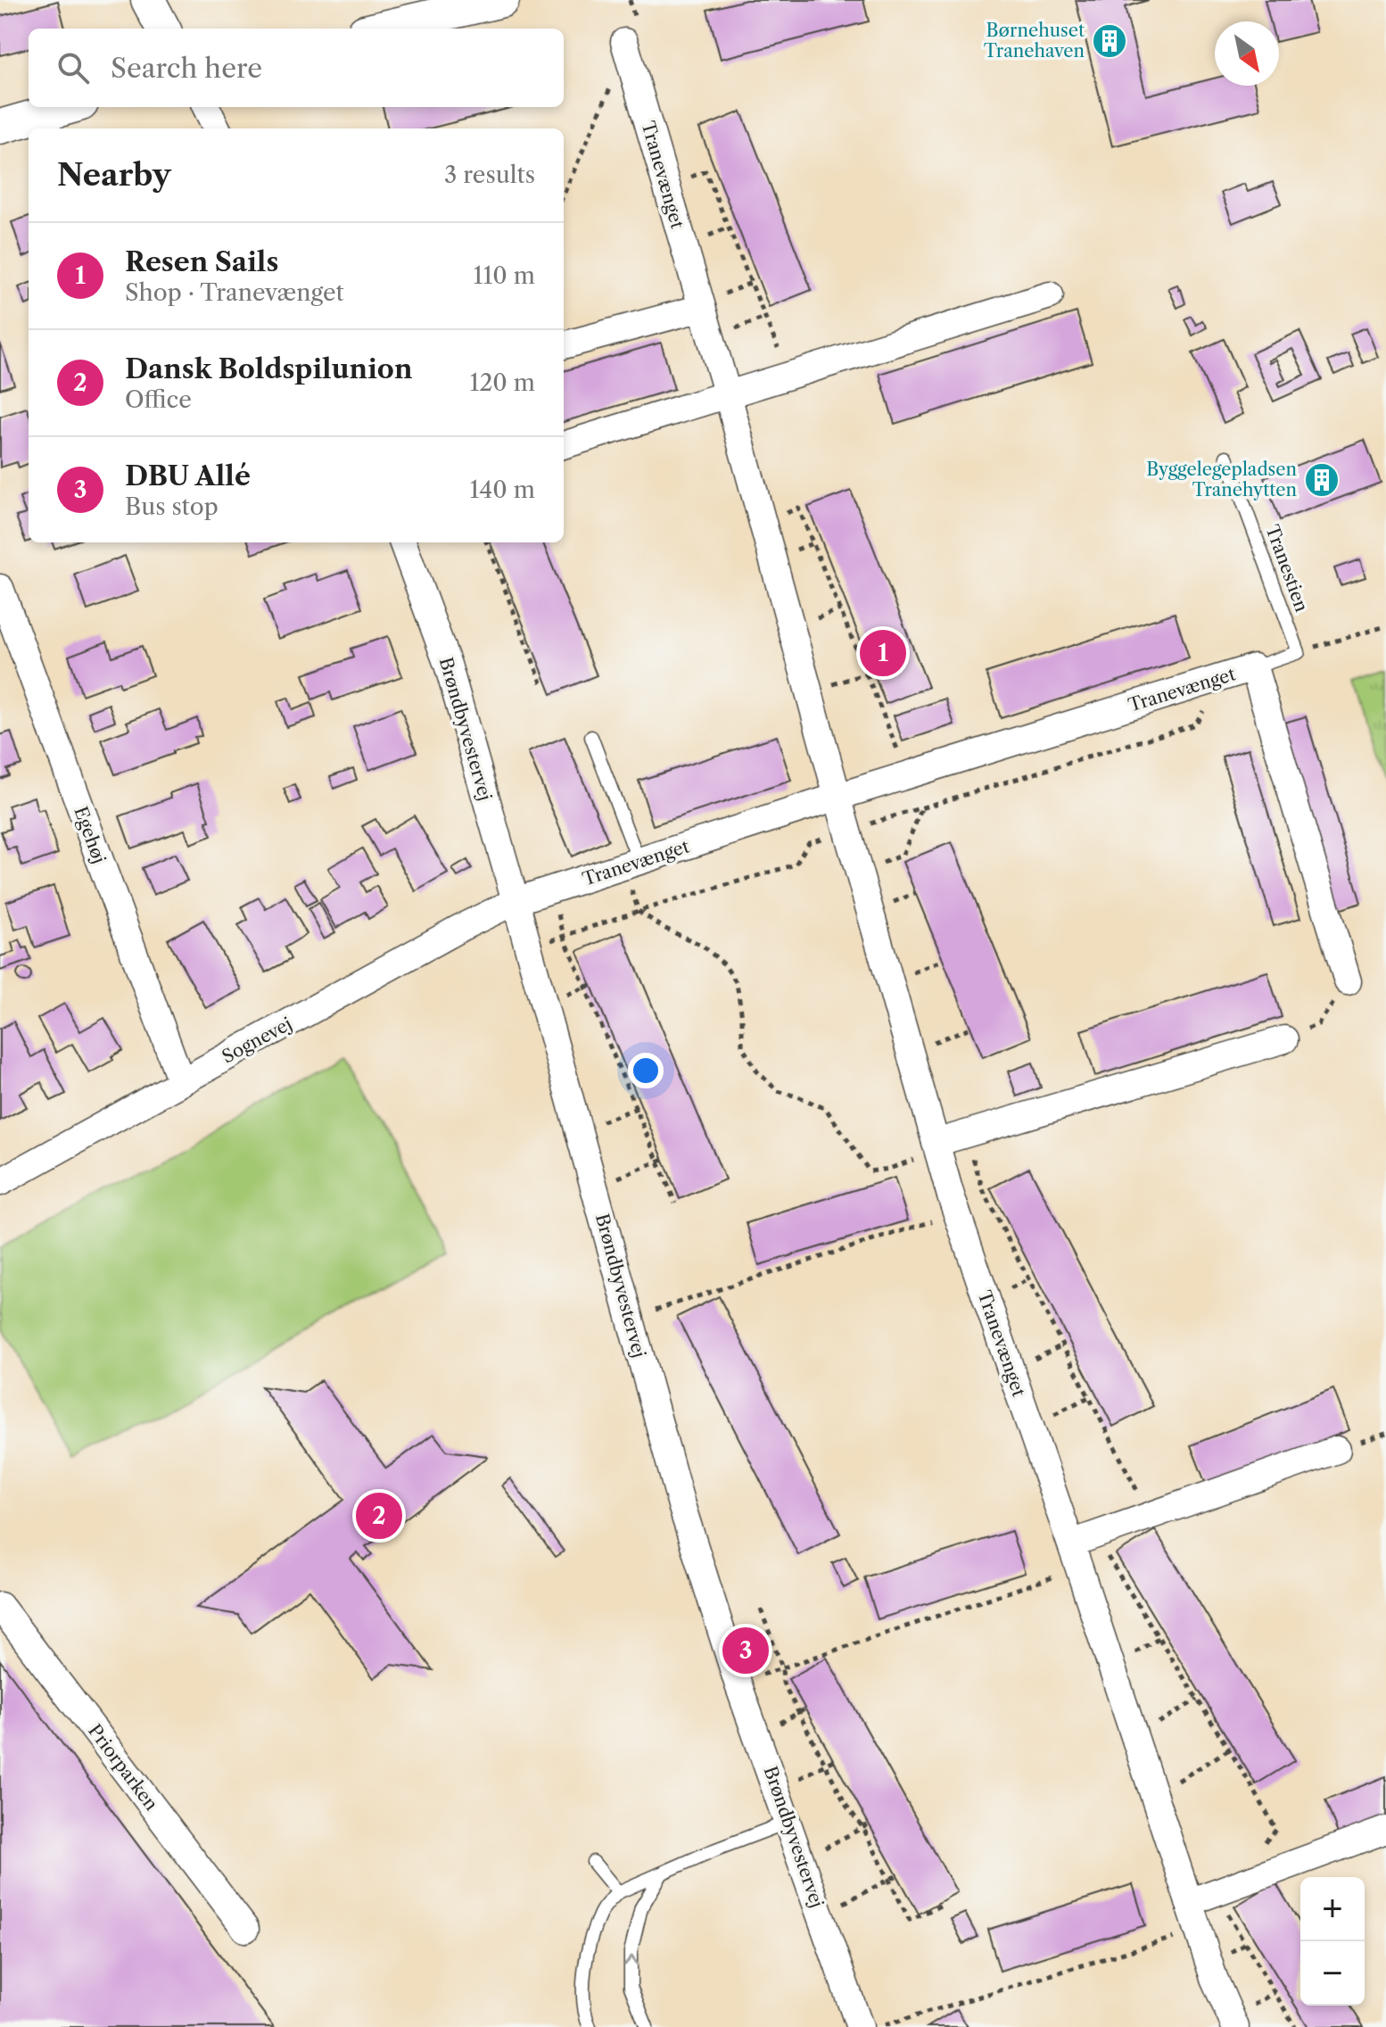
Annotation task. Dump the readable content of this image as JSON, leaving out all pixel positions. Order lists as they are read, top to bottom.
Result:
{
  "streets": {
    "street": [
      "Tranevænget",
      "Brøndbyvestervej",
      "Egehøj",
      "Sognevej",
      "Priorparken"
    ],
    "lane": ["Tranestien"]
  },
  "crossings": [
    ["Tranevænget", "Brøndbyvestervej"],
    ["Tranevænget", "Sognevej"],
    ["Brøndbyvestervej", "Sognevej"],
    ["Egehøj", "Sognevej"]
  ],
  "places": {
    "building": ["Børnehuset Tranehaven", "Byggelegepladsen Tranehytten"]
  },
  "north": "bottom right",
  "page": {
    "search": "Search here",
    "heading": ["Nearby", "3 results"],
    "list": [
      {
        "mark": "1",
        "name": "Resen Sails",
        "note": "Shop · Tranevænget",
        "value": "110 m"
      },
      {
        "mark": "2",
        "name": "Dansk Boldspilunion",
        "note": "Office",
        "value": "120 m"
      },
      {
        "mark": "3",
        "name": "DBU Allé",
        "note": "Bus stop",
        "value": "140 m"
      }
    ],
    "pins": ["1", "2", "3"],
    "map_buttons": ["+", "−"]
  }
}
